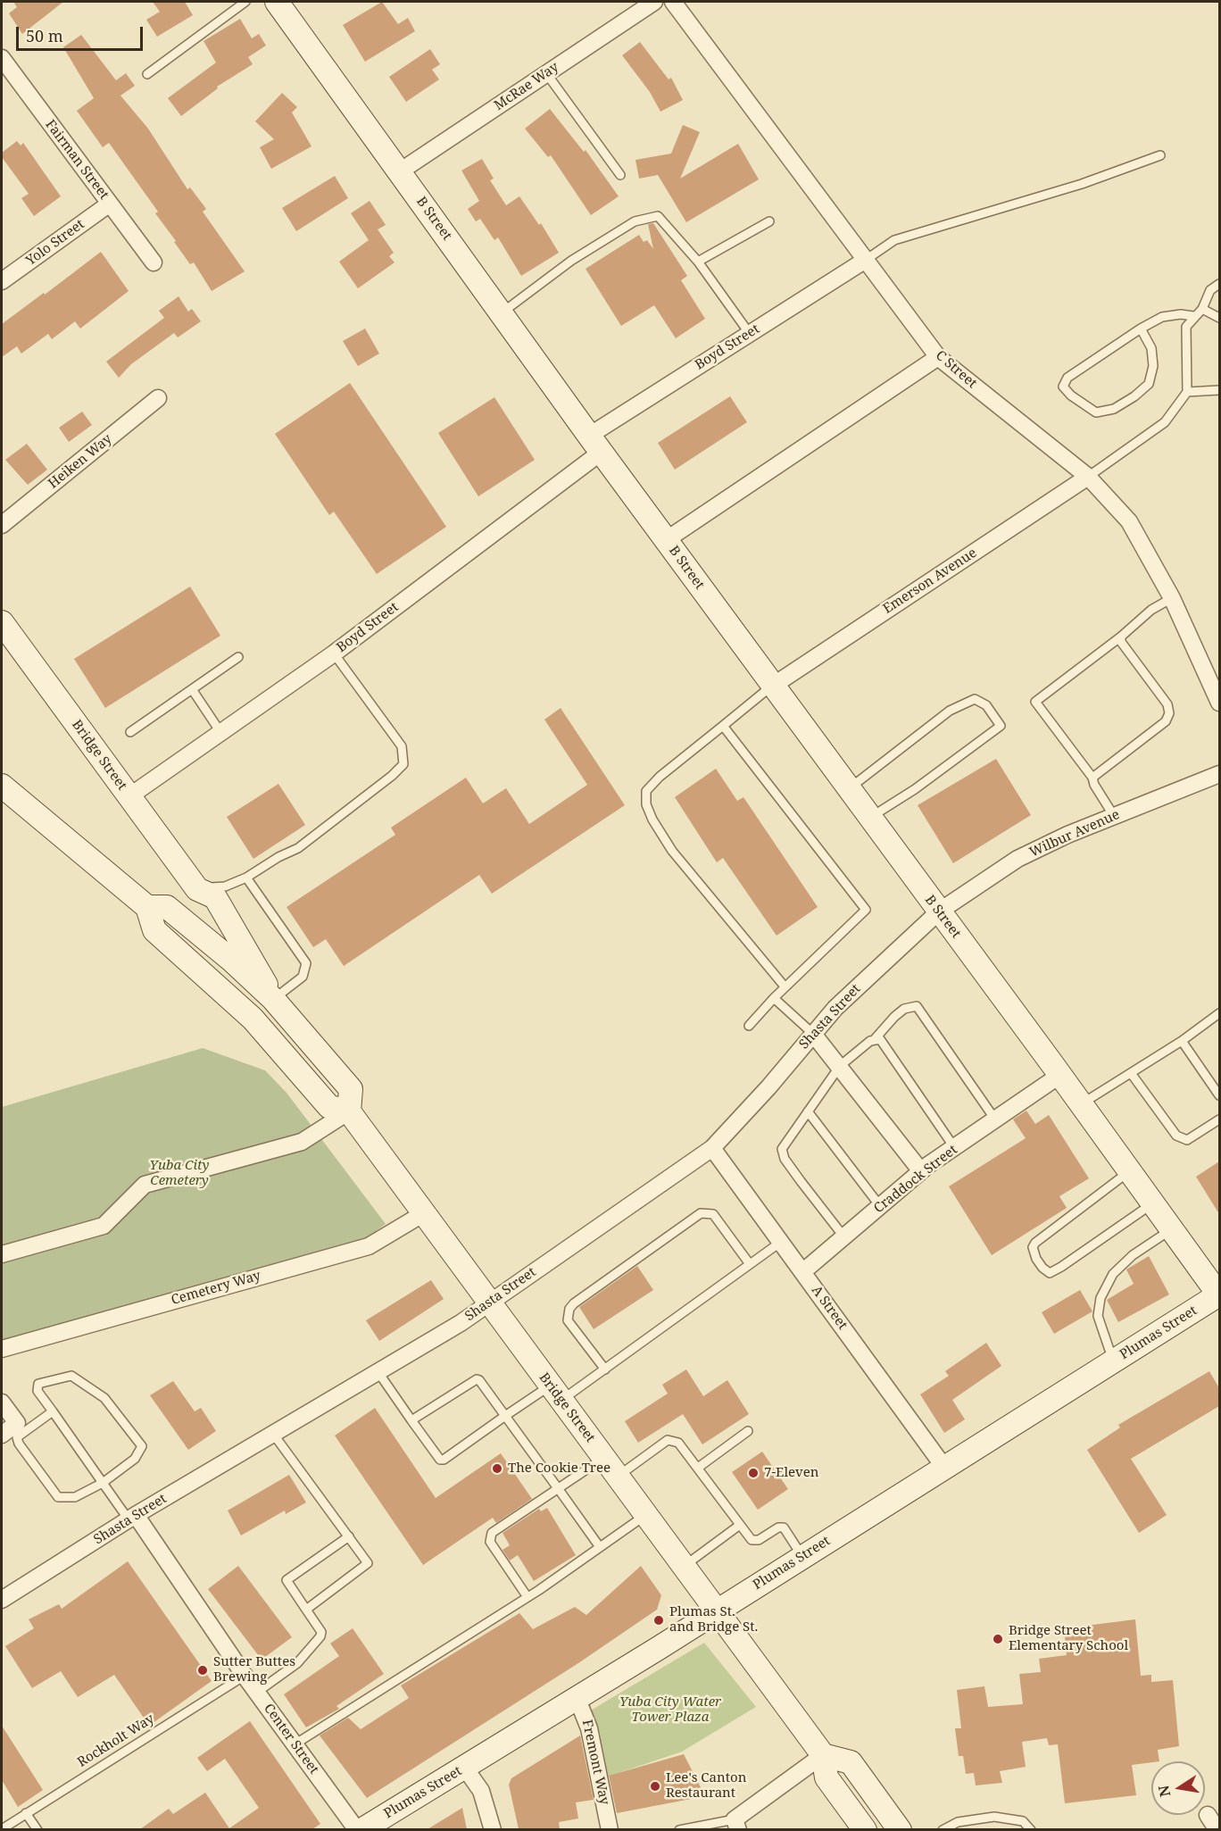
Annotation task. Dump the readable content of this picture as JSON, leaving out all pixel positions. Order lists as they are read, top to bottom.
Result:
{
  "streets": {
    "street": [
      "McRae Way",
      "Fairman Street",
      "B Street",
      "Yolo Street",
      "Boyd Street",
      "C Street",
      "Heiken Way",
      "Emerson Avenue",
      "Bridge Street",
      "Wilbur Avenue",
      "Shasta Street",
      "Craddock Street",
      "Cemetery Way",
      "A Street",
      "Plumas Street",
      "Center Street",
      "Fremont Way"
    ],
    "lane": ["Rockholt Way"]
  },
  "crossings": [
    ["McRae Way", "B Street"],
    ["Fairman Street", "Yolo Street"],
    ["B Street", "Boyd Street"],
    ["B Street", "C Street"],
    ["B Street", "Emerson Avenue"],
    ["B Street", "Wilbur Avenue"],
    ["B Street", "Shasta Street"],
    ["B Street", "Craddock Street"],
    ["B Street", "Plumas Street"],
    ["Boyd Street", "C Street"],
    ["Boyd Street", "Bridge Street"],
    ["C Street", "Emerson Avenue"],
    ["Bridge Street", "Shasta Street"],
    ["Bridge Street", "Cemetery Way"],
    ["Bridge Street", "Plumas Street"],
    ["Wilbur Avenue", "Shasta Street"],
    ["Shasta Street", "A Street"],
    ["Shasta Street", "Center Street"],
    ["Craddock Street", "A Street"],
    ["A Street", "Plumas Street"],
    ["Plumas Street", "Fremont Way"],
    ["Center Street", "Rockholt Way"]
  ],
  "parks": ["Yuba City Cemetery", "Yuba City Water Tower Plaza"],
  "places": [
    "The Cookie Tree",
    "7-Eleven",
    "Plumas St. and Bridge St.",
    "Bridge Street Elementary School",
    "Sutter Buttes Brewing",
    "Lee's Canton Restaurant"
  ],
  "scale_bar": "50 m",
  "north": "left"
}
